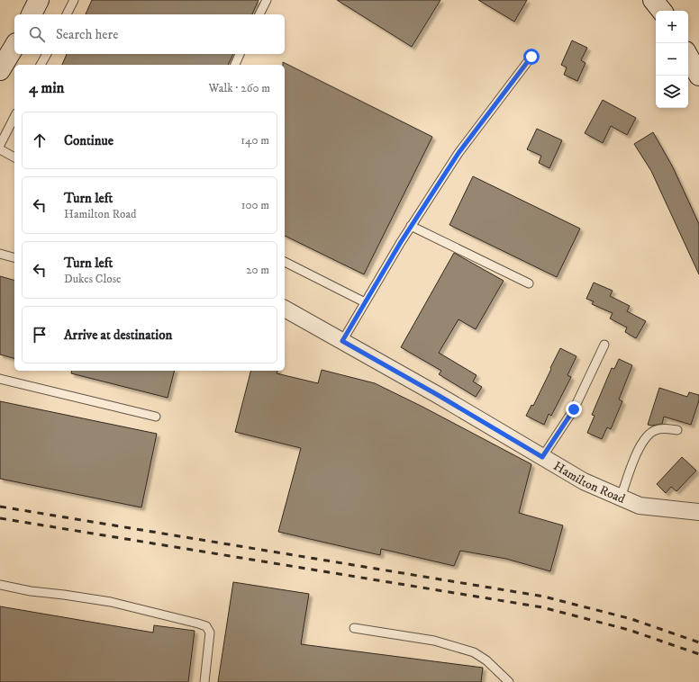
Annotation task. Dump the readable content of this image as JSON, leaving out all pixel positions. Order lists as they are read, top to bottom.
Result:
{
  "streets": {
    "street": ["Hamilton Road"]
  },
  "page": {
    "map_buttons": ["+", "−"],
    "search": "Search here",
    "heading": ["4 min", "Walk · 260 m"],
    "list": [
      ["Continue", "140 m"],
      ["Turn left", "Hamilton Road", "100 m"],
      ["Turn left", "Dukes Close", "20 m"],
      "Arrive at destination"
    ]
  }
}
